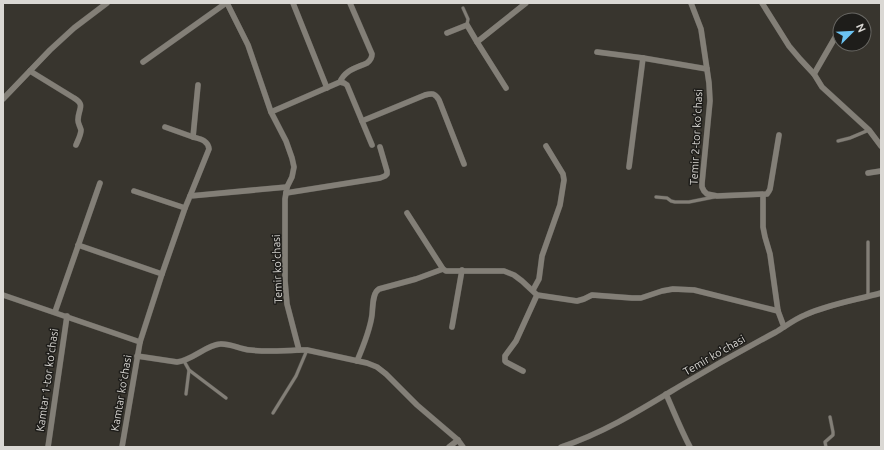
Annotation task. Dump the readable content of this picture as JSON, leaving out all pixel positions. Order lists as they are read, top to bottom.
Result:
{
  "streets": {
    "street": [
      "Temir 2-tor koʻchasi",
      "Temir ko'chasi",
      "Kamtar 1-tor koʻchasi",
      "Kamtar koʻchasi"
    ]
  },
  "north": "top right"
}
